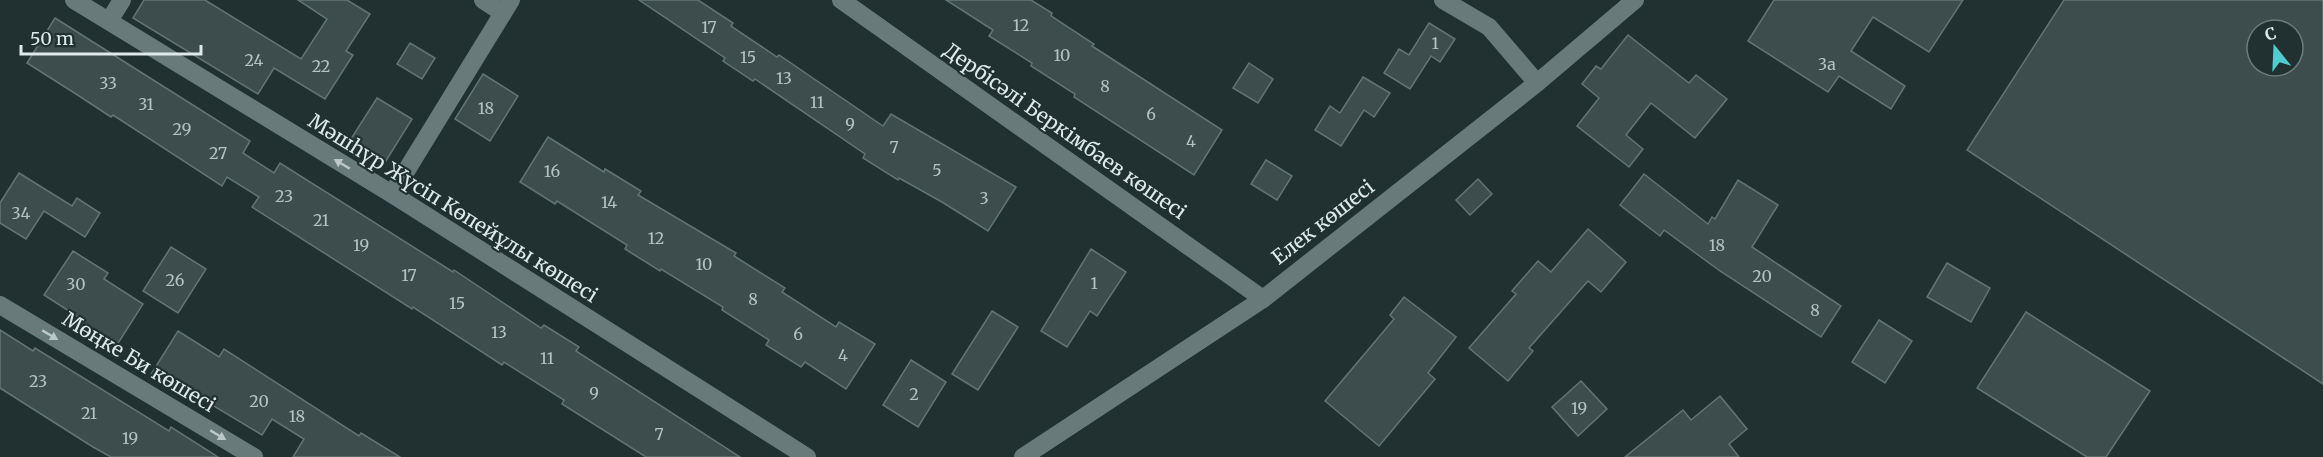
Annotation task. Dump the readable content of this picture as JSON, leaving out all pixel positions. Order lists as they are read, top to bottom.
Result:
{
  "streets": {
    "street": [
      "Дербісәлі Беркімбаев көшесі",
      "Мәшһүр Жүсіп Көпейұлы көшесі",
      "Елек көшесі",
      "Мөңке Би көшесі"
    ]
  },
  "crossings": [
    ["Дербісәлі Беркімбаев көшесі", "Елек көшесі"]
  ],
  "one_way": ["Мәшһүр Жүсіп Көпейұлы көшесі", "Мөңке Би көшесі"],
  "house_numbers": [
    "12",
    "17",
    "1",
    "10",
    "15",
    "24",
    "3а",
    "22",
    "13",
    "33",
    "8",
    "11",
    "31",
    "18",
    "6",
    "9",
    "29",
    "4",
    "7",
    "27",
    "5",
    "16",
    "23",
    "3",
    "14",
    "34",
    "21",
    "12",
    "19",
    "18",
    "10",
    "17",
    "20",
    "26",
    "1",
    "30",
    "8",
    "15",
    "8",
    "13",
    "6",
    "4",
    "11",
    "23",
    "9",
    "2",
    "20",
    "19",
    "21",
    "18",
    "7",
    "19"
  ],
  "scale_bar": "50 m",
  "north": "top"
}
